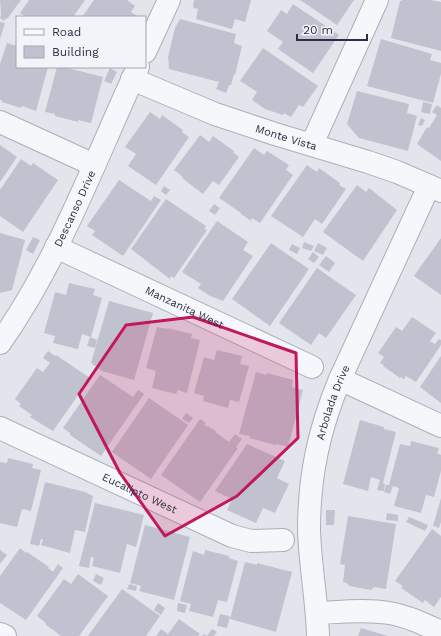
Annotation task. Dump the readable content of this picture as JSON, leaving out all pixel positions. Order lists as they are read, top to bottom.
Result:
{
  "streets": {
    "street": [
      "Monte Vista",
      "Descanso Drive",
      "Manzanita West",
      "Arbolada Drive",
      "Eucalipto West"
    ]
  },
  "crossings": [
    ["Monte Vista", "Descanso Drive"],
    ["Monte Vista", "Arbolada Drive"],
    ["Descanso Drive", "Manzanita West"]
  ],
  "legend": ["Road", "Building"],
  "scale_bar": "20 m"
}
